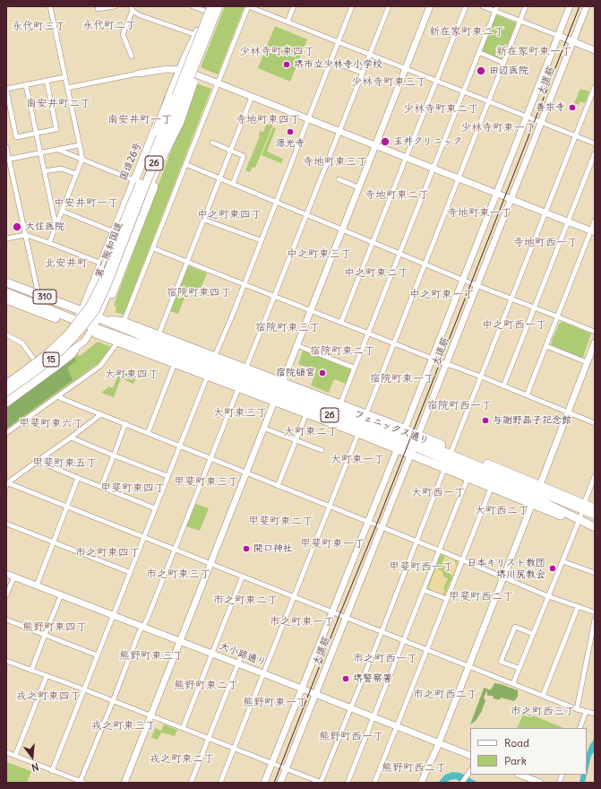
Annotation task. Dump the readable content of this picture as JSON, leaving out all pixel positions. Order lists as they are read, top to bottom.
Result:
{
  "streets": {
    "highway": [
      "国道26号",
      "26",
      "第二阪和国道",
      "310",
      "15",
      "フェニックス通り"
    ],
    "street": ["大道筋", "大小路通り"]
  },
  "crossings": [
    ["大道筋", "26"],
    ["大道筋", "フェニックス通り"],
    ["大道筋", "大小路通り"],
    ["国道26号", "26"],
    ["国道26号", "第二阪和国道"],
    ["国道26号", "310"],
    ["国道26号", "15"],
    ["国道26号", "フェニックス通り"],
    ["26", "フェニックス通り"],
    ["第二阪和国道", "310"],
    ["第二阪和国道", "15"],
    ["第二阪和国道", "フェニックス通り"],
    ["310", "15"],
    ["310", "フェニックス通り"],
    ["15", "フェニックス通り"]
  ],
  "districts": [
    "永代町二丁",
    "永代町三丁",
    "新在家町東二丁",
    "少林寺町東四丁",
    "新在家町東一丁",
    "少林寺町東三丁",
    "南安井町二丁",
    "少林寺町東二丁",
    "南安井町一丁",
    "寺地町東四丁",
    "少林寺町東一丁",
    "寺地町東三丁",
    "寺地町東二丁",
    "中安井町一丁",
    "寺地町東一丁",
    "中之町東四丁",
    "寺地町西一丁",
    "中之町東三丁",
    "北安井町",
    "中之町東二丁",
    "宿院町東四丁",
    "中之町東一丁",
    "中之町西一丁",
    "宿院町東三丁",
    "宿院町東二丁",
    "大町東四丁",
    "宿院町東一丁",
    "宿院町西一丁",
    "大町東三丁",
    "甲斐町東六丁",
    "大町東二丁",
    "大町東一丁",
    "甲斐町東五丁",
    "甲斐町東三丁",
    "甲斐町東四丁",
    "大町西一丁",
    "大町西二丁",
    "甲斐町東二丁",
    "甲斐町東一丁",
    "市之町東四丁",
    "甲斐町西一丁",
    "市之町東三丁",
    "甲斐町西二丁",
    "市之町東二丁",
    "市之町東一丁",
    "熊野町東四丁",
    "熊野町東三丁",
    "市之町西一丁",
    "熊野町東二丁",
    "市之町西二丁",
    "戎之町東四丁",
    "熊野町東一丁",
    "市之町西三丁",
    "戎之町東三丁",
    "熊野町西一丁",
    "戎之町東二丁",
    "熊野町西二丁"
  ],
  "places": [
    "堺市立少林寺小学校",
    "田辺医院",
    "善宗寺",
    "源光寺",
    "玉井クリニック",
    "大住医院",
    "宿院頓宮",
    "与謝野晶子記念館",
    "開口神社",
    "日本キリスト教団 堺川尻教会",
    "堺警察署"
  ],
  "legend": ["Road", "Park"],
  "north": "bottom"
}
